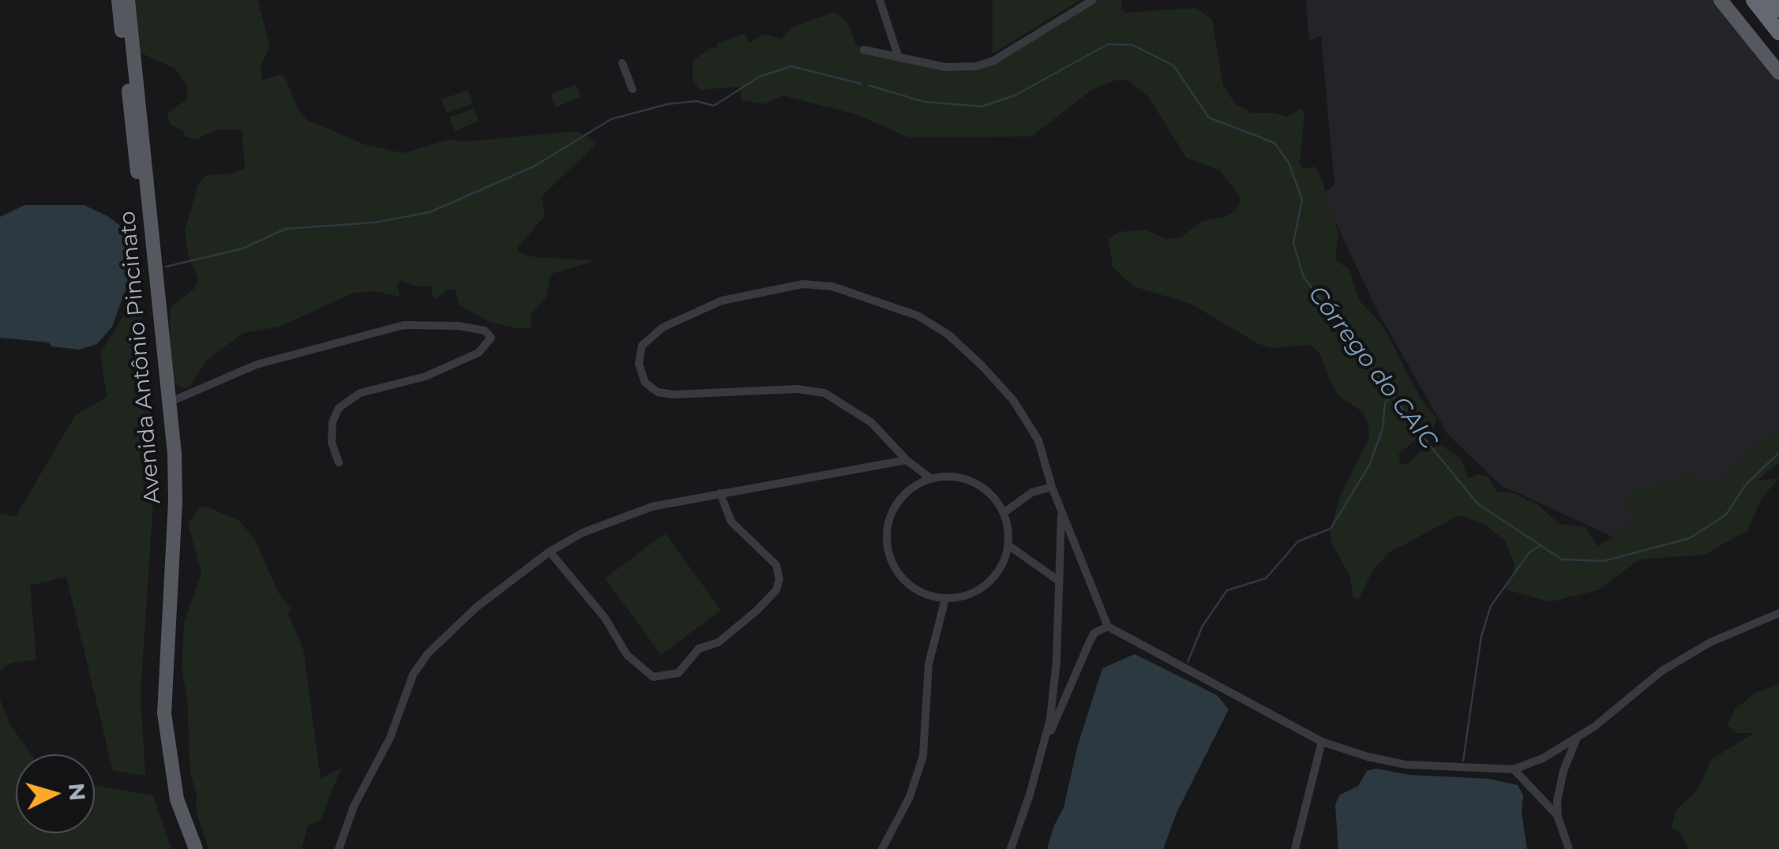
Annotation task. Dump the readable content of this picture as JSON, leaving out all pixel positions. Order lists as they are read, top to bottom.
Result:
{
  "streets": {
    "main road": ["Avenida Antônio Pincinato"]
  },
  "water": ["Córrego do CAIC"],
  "north": "right"
}
